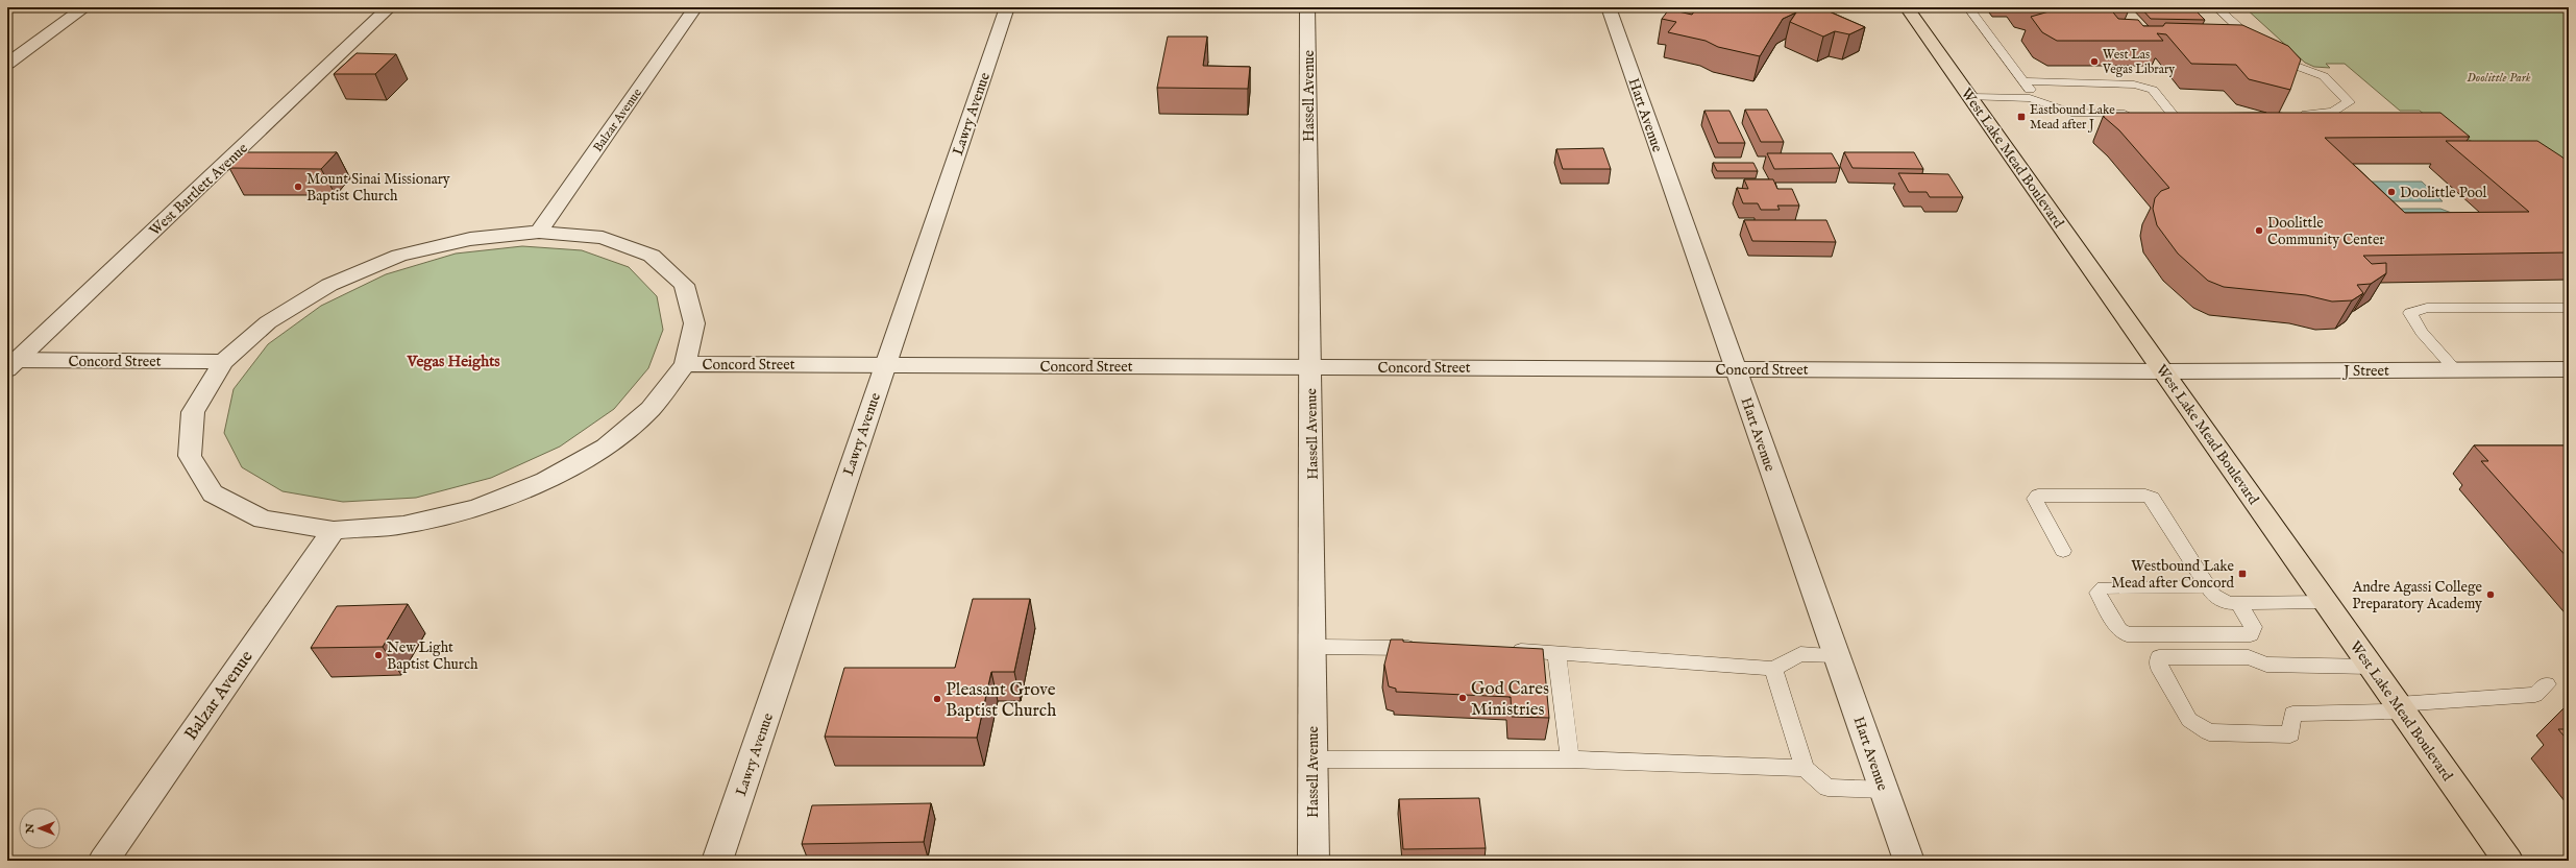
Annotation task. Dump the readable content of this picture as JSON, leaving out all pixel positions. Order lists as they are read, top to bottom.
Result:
{
  "streets": {
    "main road": ["West Lake Mead Boulevard"],
    "street": [
      "Hassell Avenue",
      "Lawry Avenue",
      "Hart Avenue",
      "Balzar Avenue",
      "West Bartlett Avenue",
      "Concord Street",
      "J Street"
    ]
  },
  "crossings": [
    ["Hassell Avenue", "Concord Street"],
    ["Lawry Avenue", "Concord Street"],
    ["Hart Avenue", "Concord Street"],
    ["West Lake Mead Boulevard", "Concord Street"],
    ["West Lake Mead Boulevard", "J Street"],
    ["West Bartlett Avenue", "Concord Street"],
    ["Concord Street", "J Street"]
  ],
  "districts": ["Vegas Heights"],
  "parks": ["Doolittle Park"],
  "places": {
    "other": [
      "West Las Vegas Library",
      "Mount Sinai Missionary Baptist Church",
      "Doolittle Pool",
      "Doolittle Community Center",
      "Andre Agassi College Preparatory Academy",
      "New Light Baptist Church",
      "God Cares Ministries",
      "Pleasant Grove Baptist Church"
    ],
    "transit": ["Eastbound Lake Mead after J", "Westbound Lake Mead after Concord"]
  },
  "north": "left"
}
